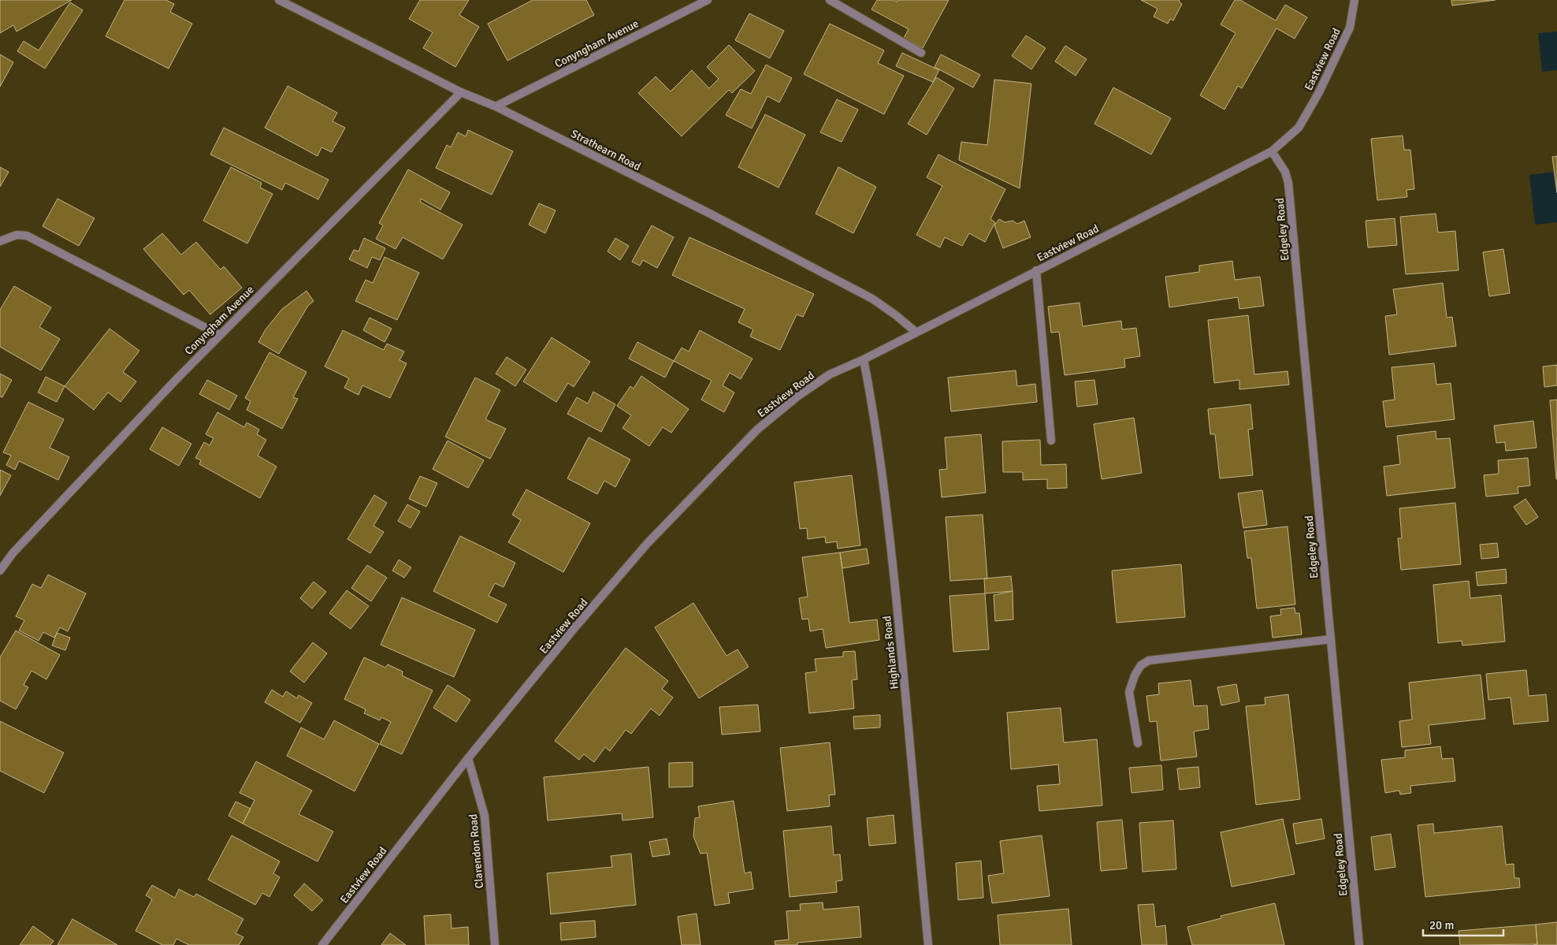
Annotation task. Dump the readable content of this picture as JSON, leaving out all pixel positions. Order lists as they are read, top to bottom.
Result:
{
  "streets": {
    "street": [
      "Conyngham Avenue",
      "Eastview Road",
      "Strathearn Road",
      "Edgeley Road",
      "Highlands Road",
      "Clarendon Road"
    ]
  },
  "crossings": [
    ["Conyngham Avenue", "Strathearn Road"],
    ["Eastview Road", "Strathearn Road"],
    ["Eastview Road", "Edgeley Road"],
    ["Eastview Road", "Highlands Road"],
    ["Eastview Road", "Clarendon Road"]
  ],
  "scale_bar": "20 m"
}
